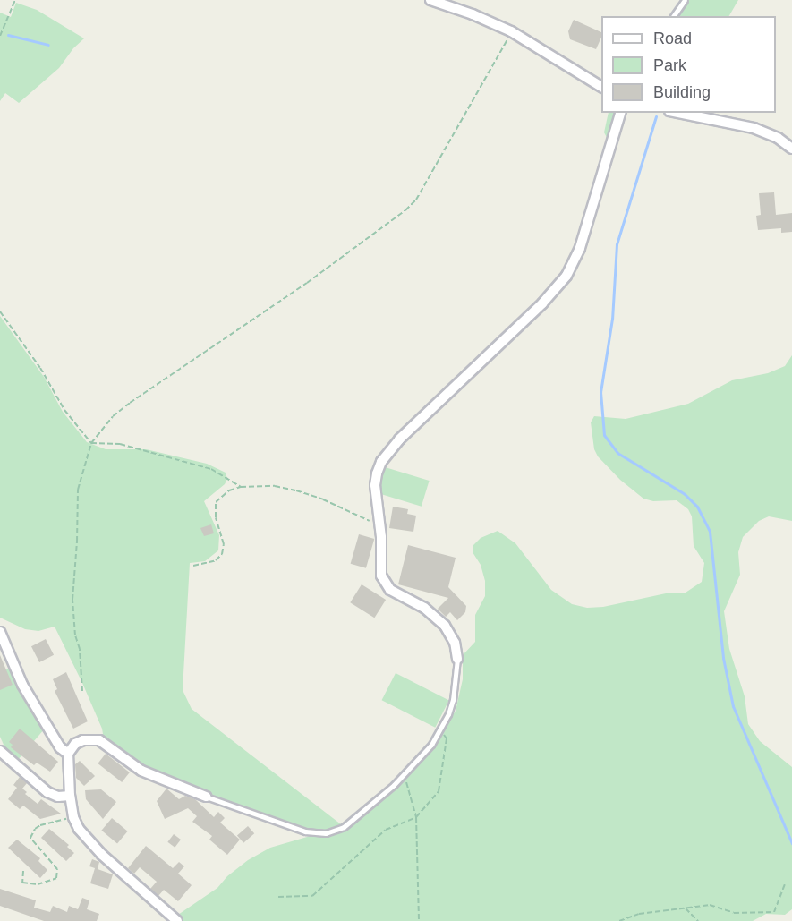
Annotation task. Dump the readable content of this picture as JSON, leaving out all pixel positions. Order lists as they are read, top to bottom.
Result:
{
  "legend": ["Road", "Park", "Building"]
}
